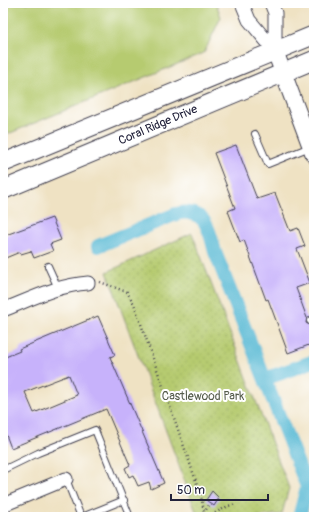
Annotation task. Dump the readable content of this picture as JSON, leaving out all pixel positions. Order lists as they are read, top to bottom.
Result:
{
  "streets": {
    "main road": ["Coral Ridge Drive"]
  },
  "parks": ["Castlewood Park"],
  "scale_bar": "50 m"
}
